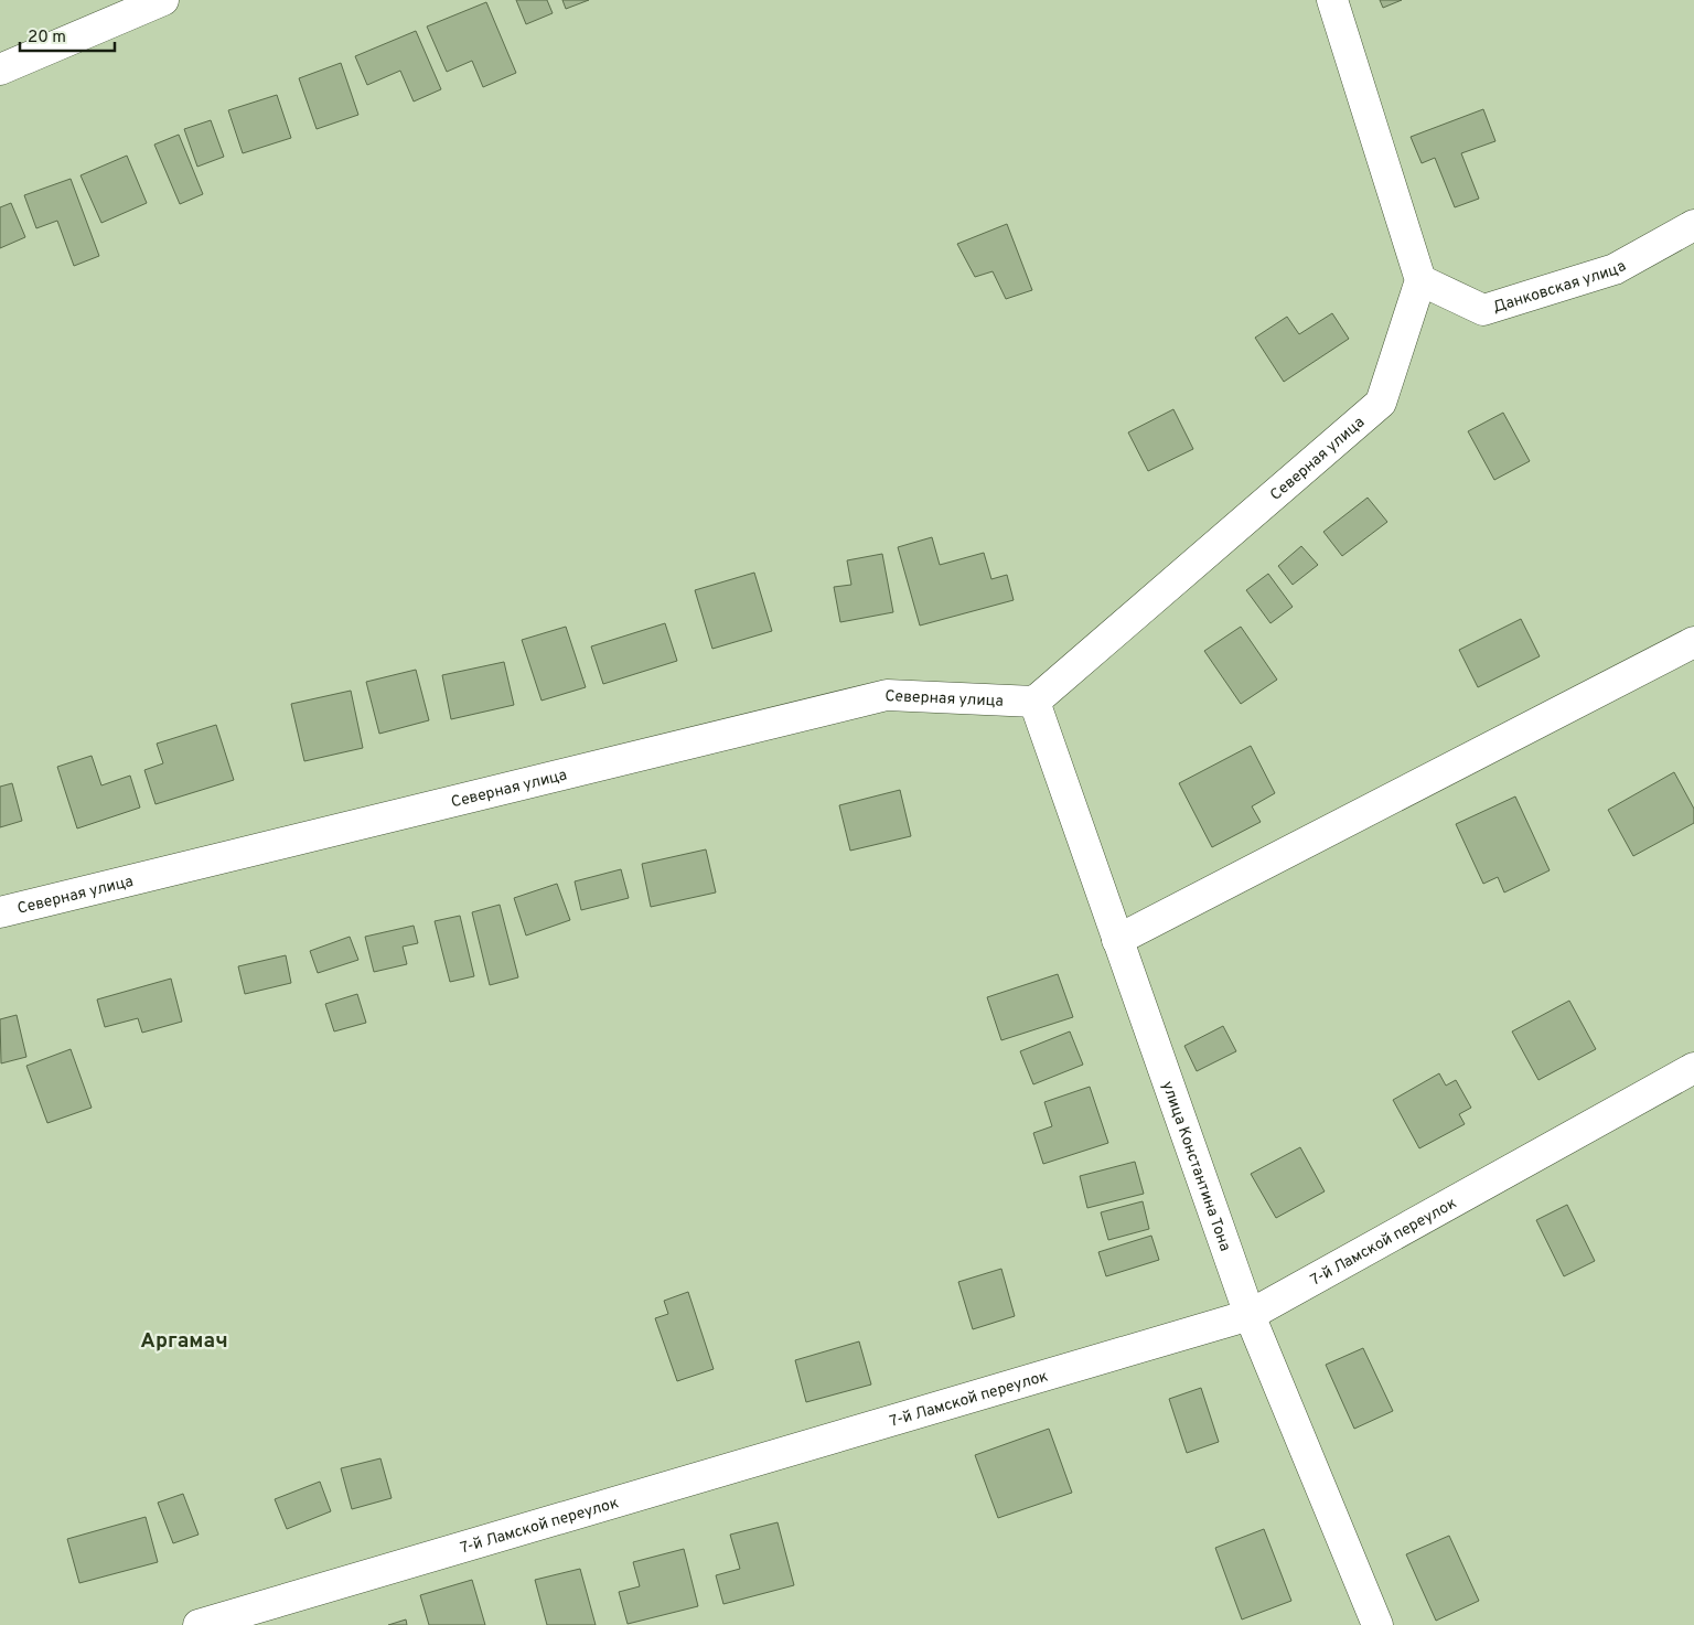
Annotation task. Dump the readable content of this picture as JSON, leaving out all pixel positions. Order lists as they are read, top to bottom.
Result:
{
  "streets": {
    "street": [
      "Данковская улица",
      "Северная улица",
      "улица Константина Тона",
      "7-й Ламской переулок"
    ]
  },
  "crossings": [
    ["Данковская улица", "Северная улица"],
    ["Северная улица", "улица Константина Тона"],
    ["улица Константина Тона", "7-й Ламской переулок"]
  ],
  "districts": ["Аргамач"],
  "scale_bar": "20 m"
}
